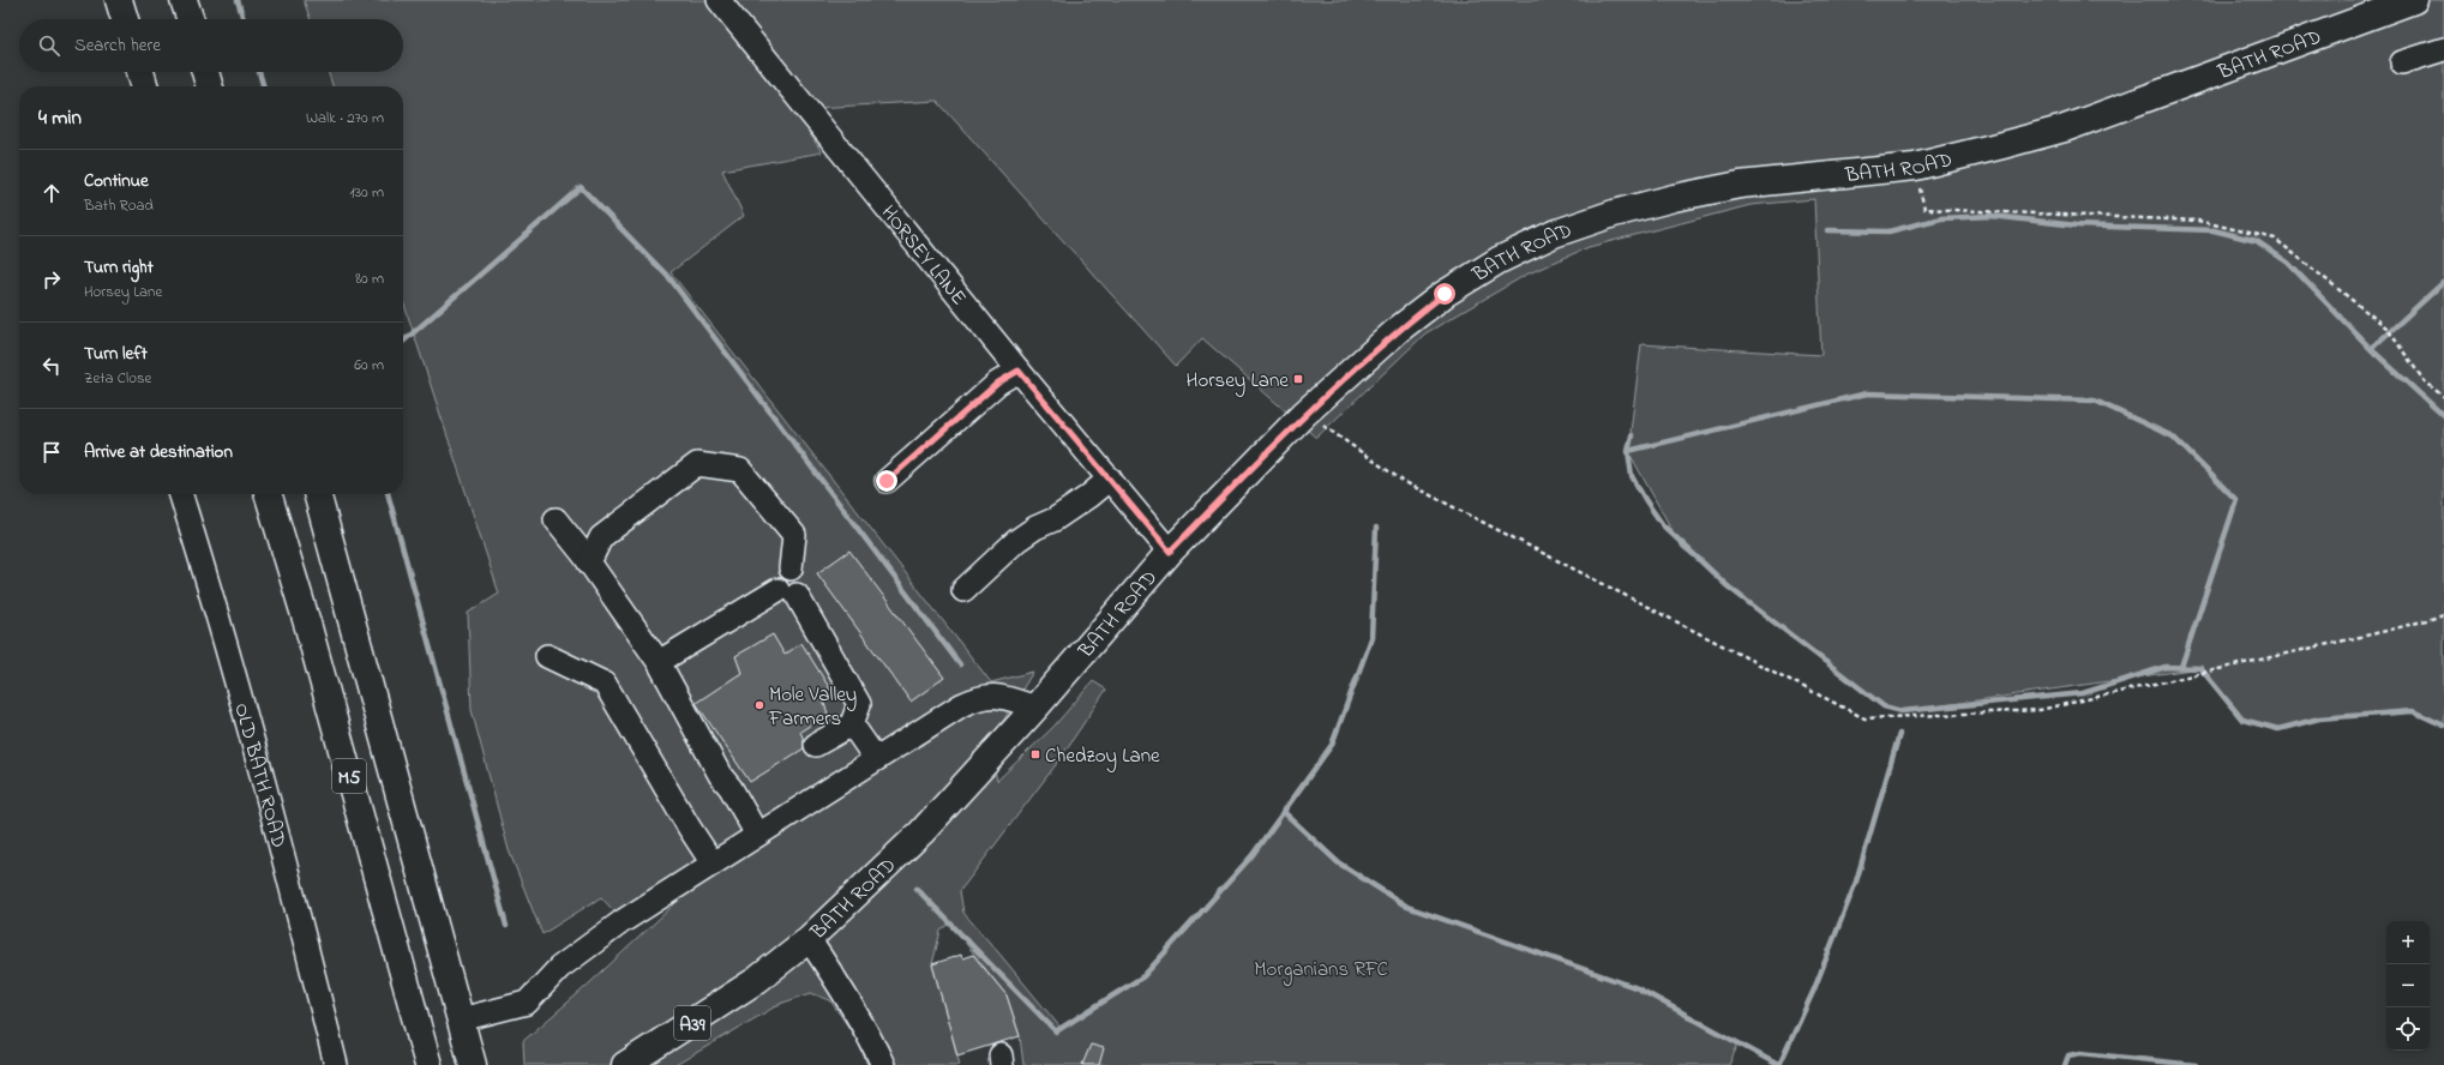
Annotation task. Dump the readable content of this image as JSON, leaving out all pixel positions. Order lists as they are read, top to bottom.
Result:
{
  "streets": {
    "main road": ["BATH ROAD", "M5", "A39"],
    "street": ["HORSEY LANE", "OLD BATH ROAD"]
  },
  "crossings": [
    ["BATH ROAD", "HORSEY LANE"]
  ],
  "parks": ["Morganians RFC"],
  "places": {
    "transit": ["Horsey Lane", "Chedzoy Lane"],
    "other": ["Mole Valley Farmers"]
  },
  "page": {
    "search": "Search here",
    "heading": ["4 min", "Walk · 270 m"],
    "list": [
      ["Continue", "Bath Road", "130 m"],
      ["Turn right", "Horsey Lane", "80 m"],
      ["Turn left", "Zeta Close", "60 m"],
      "Arrive at destination"
    ],
    "map_buttons": ["+", "−"]
  }
}
